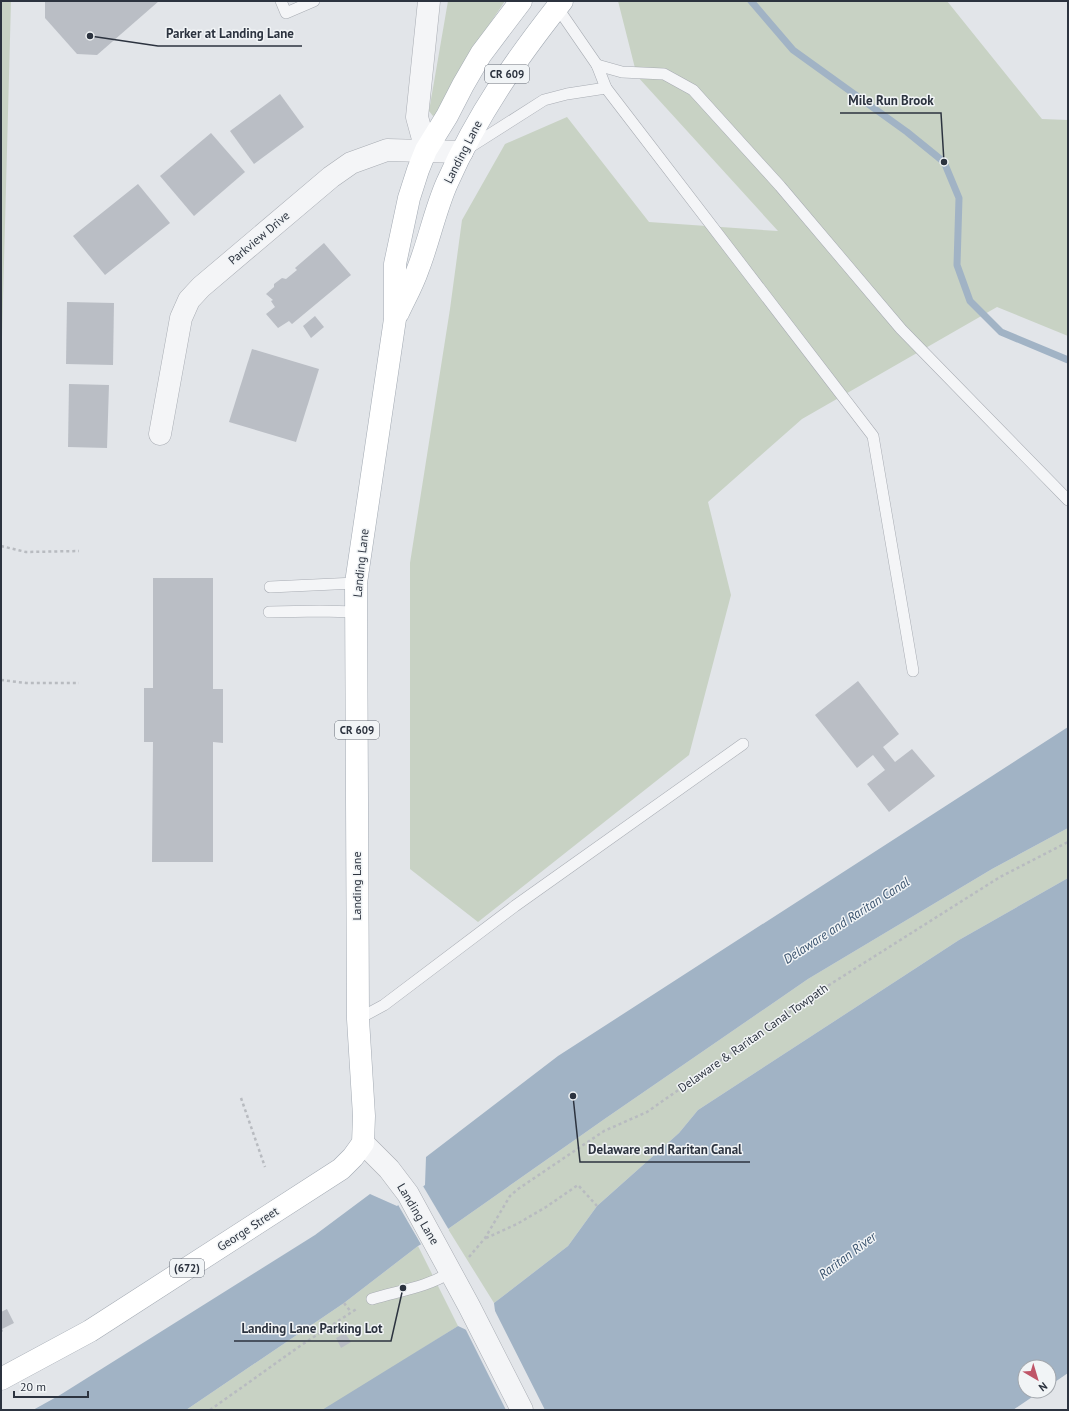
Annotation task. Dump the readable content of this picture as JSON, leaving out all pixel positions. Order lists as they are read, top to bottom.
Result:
{
  "streets": {
    "main road": [
      "CR 609",
      "Landing Lane",
      "George Street",
      "(672)"
    ],
    "street": ["Parkview Drive"],
    "path": ["Delaware & Raritan Canal Towpath"]
  },
  "crossings": [
    ["Landing Lane", "Parkview Drive"],
    ["Landing Lane", "Delaware & Raritan Canal Towpath"],
    ["Landing Lane", "George Street"]
  ],
  "water": ["Delaware and Raritan Canal", "Raritan River"],
  "places": [
    "Parker at Landing Lane",
    "Mile Run Brook",
    "Delaware and Raritan Canal",
    "Landing Lane Parking Lot"
  ],
  "scale_bar": "20 m",
  "north": "bottom right"
}
